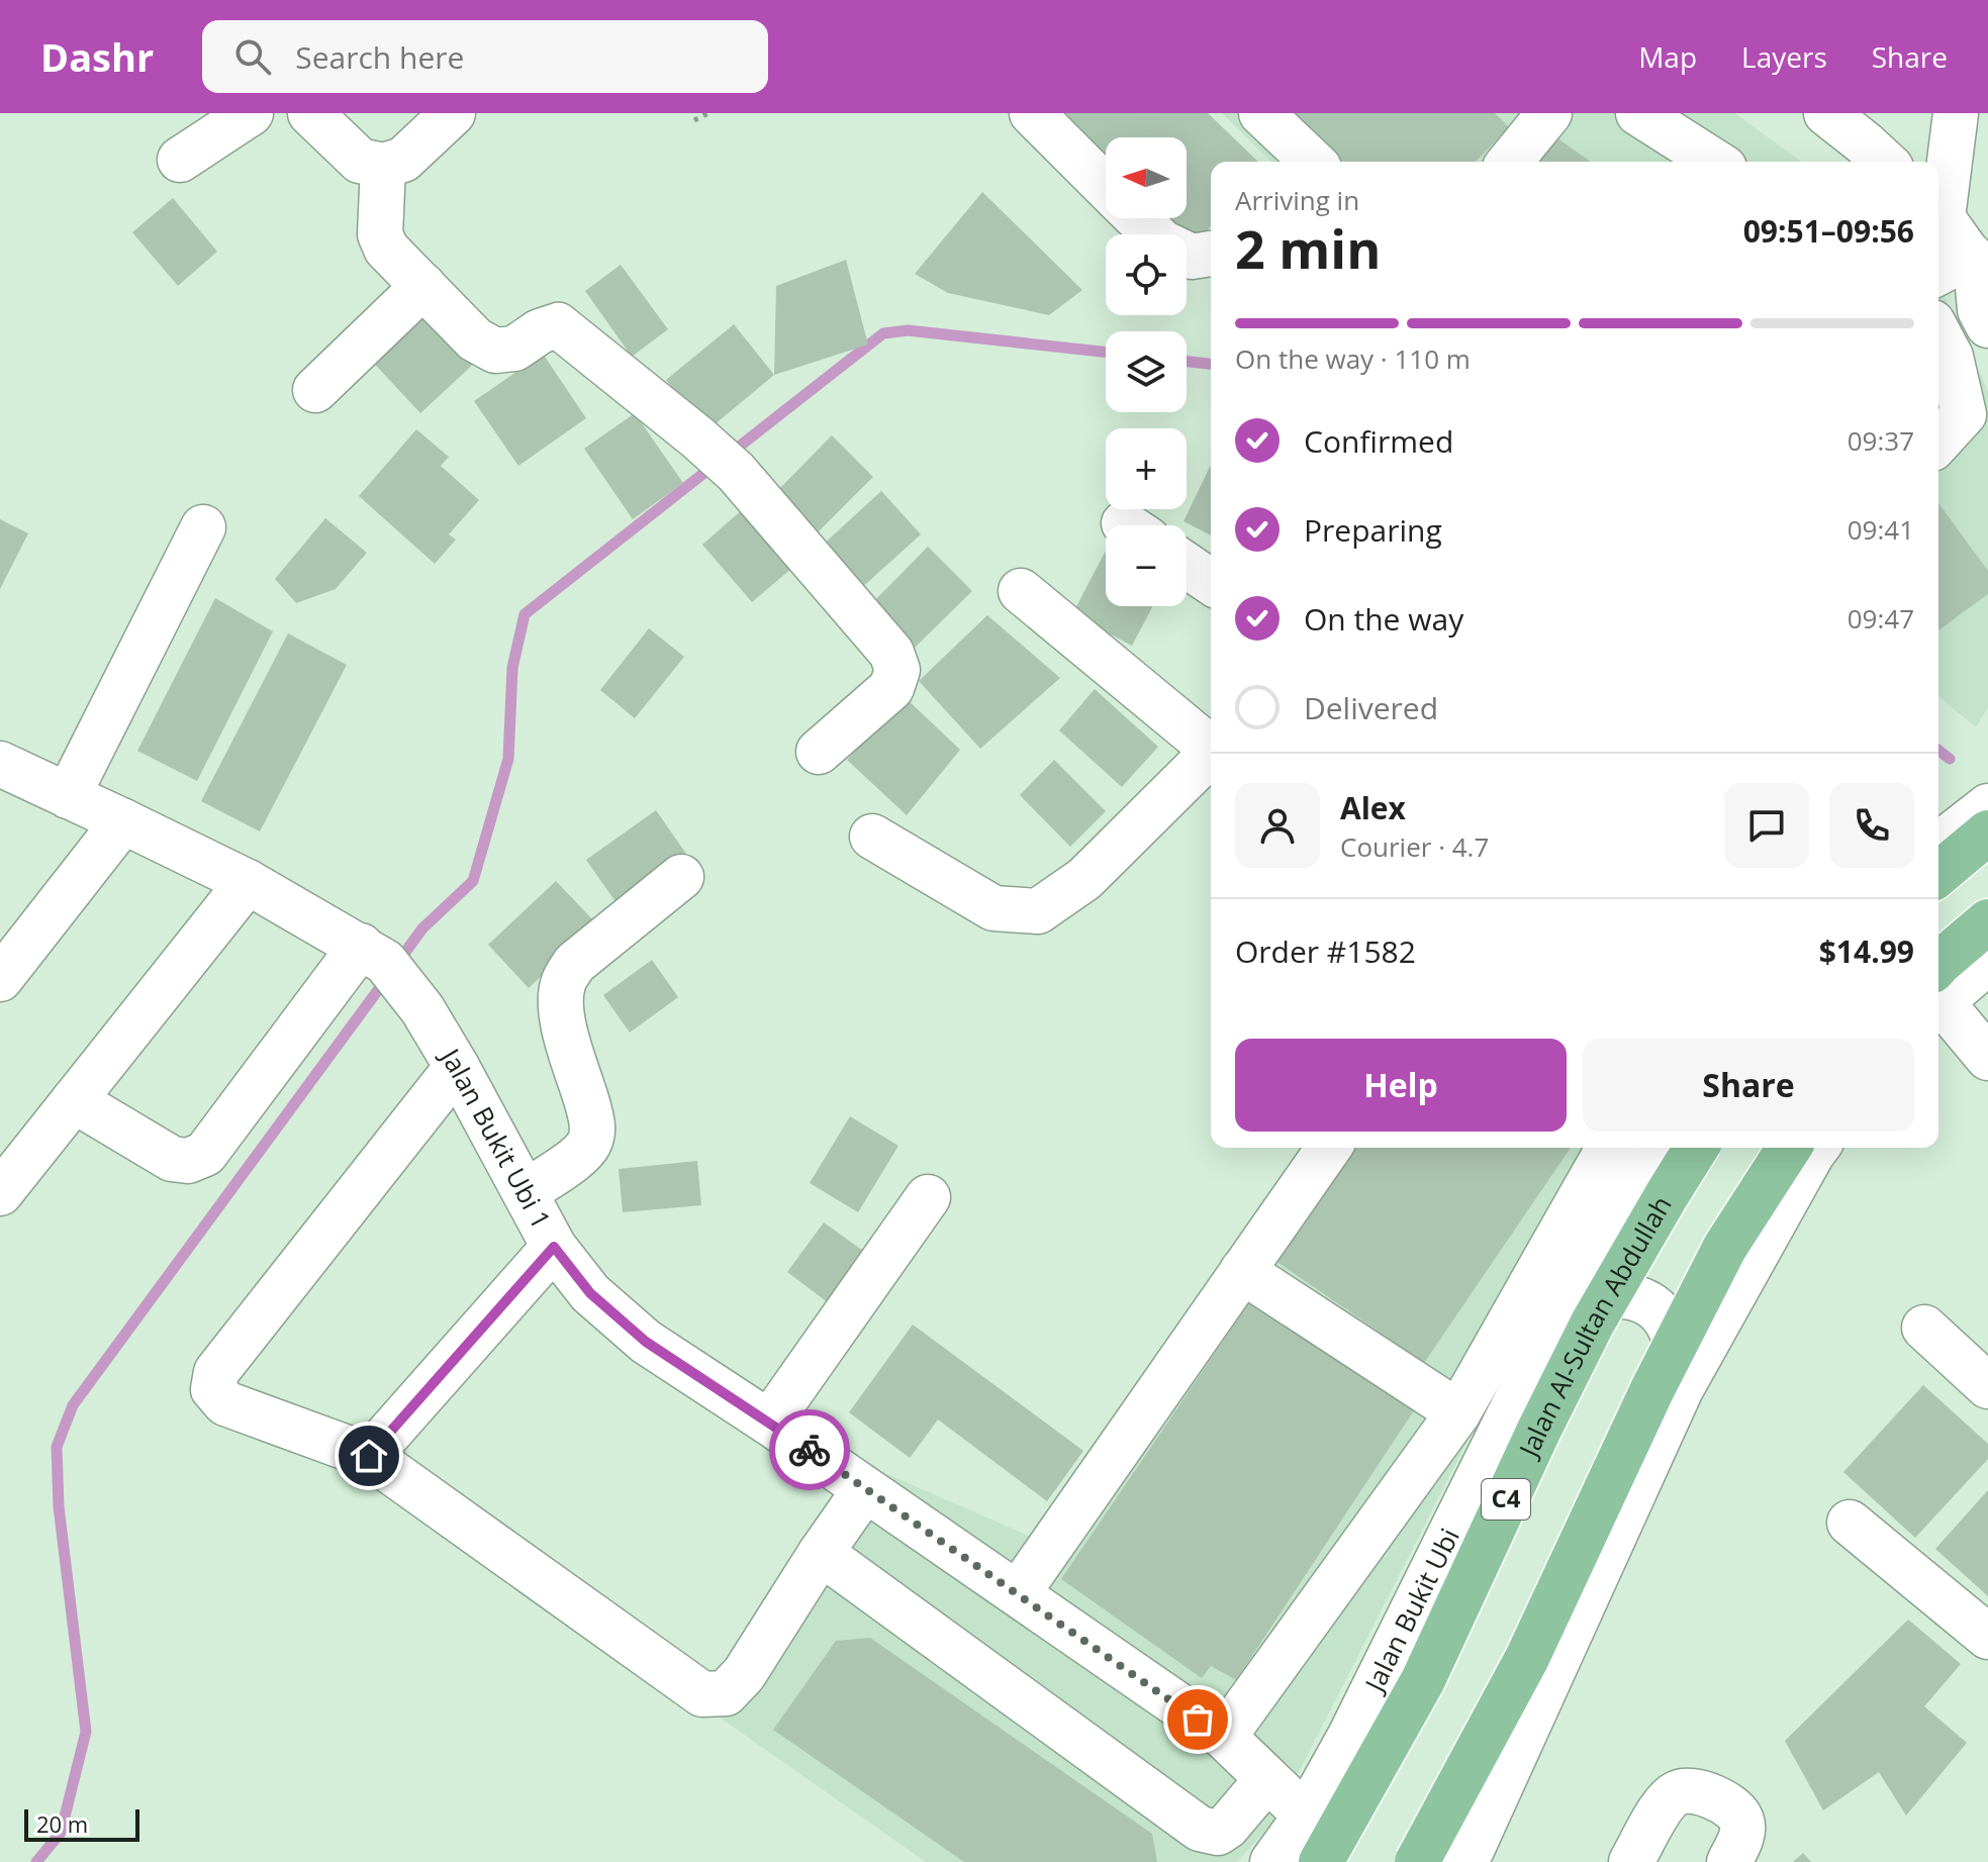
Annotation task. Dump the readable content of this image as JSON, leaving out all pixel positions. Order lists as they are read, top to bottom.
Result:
{
  "streets": {
    "main road": ["Jalan Al-Sultan Abdullah", "C4"],
    "street": ["Jalan Bukit Ubi 1", "Jalan Bukit Ubi"]
  },
  "crossings": [
    ["Jalan Bukit Ubi 1", "Jalan Bukit Ubi"]
  ],
  "scale_bar": "20 m",
  "north": "left",
  "page": {
    "header": "Dashr",
    "search": "Search here",
    "nav": ["Map", "Layers", "Share"],
    "map_buttons": ["+", "−"],
    "heading": ["2 min", "Arriving in", "09:51–09:56"],
    "panel": [
      "Alex",
      "Courier · 4.7",
      "Order #1582",
      "$14.99"
    ],
    "bar": "On the way · 110 m",
    "list": [
      ["Confirmed", "09:37"],
      ["Preparing", "09:41"],
      ["On the way", "09:47"],
      "Delivered"
    ],
    "buttons": ["Help", "Share"],
    "scale": "20 m"
  }
}
